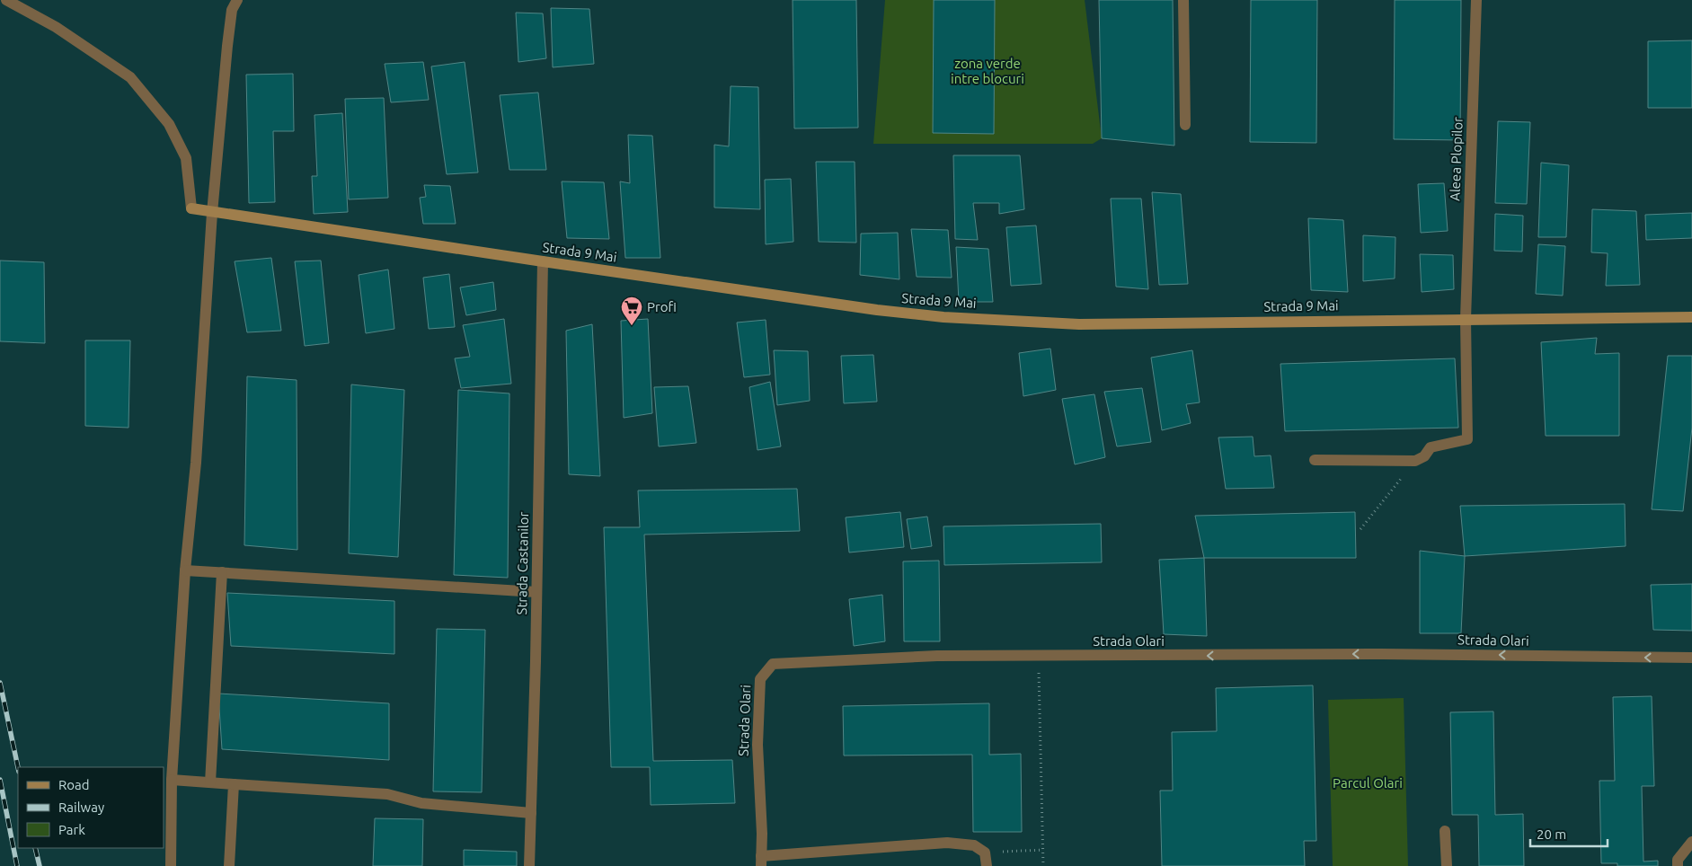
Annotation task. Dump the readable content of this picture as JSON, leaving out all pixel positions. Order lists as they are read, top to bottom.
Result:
{
  "streets": {
    "main road": ["Strada 9 Mai"],
    "street": ["Aleea Plopilor", "Strada Castanilor", "Strada Olari"]
  },
  "crossings": [
    ["Aleea Plopilor", "Strada 9 Mai"],
    ["Strada 9 Mai", "Strada Castanilor"]
  ],
  "one_way": ["Strada Olari"],
  "parks": ["zona verde intre blocuri", "Parcul Olari"],
  "places": {
    "supermarket": ["Profi"]
  },
  "legend": ["Road", "Railway", "Park"],
  "scale_bar": "20 m"
}
